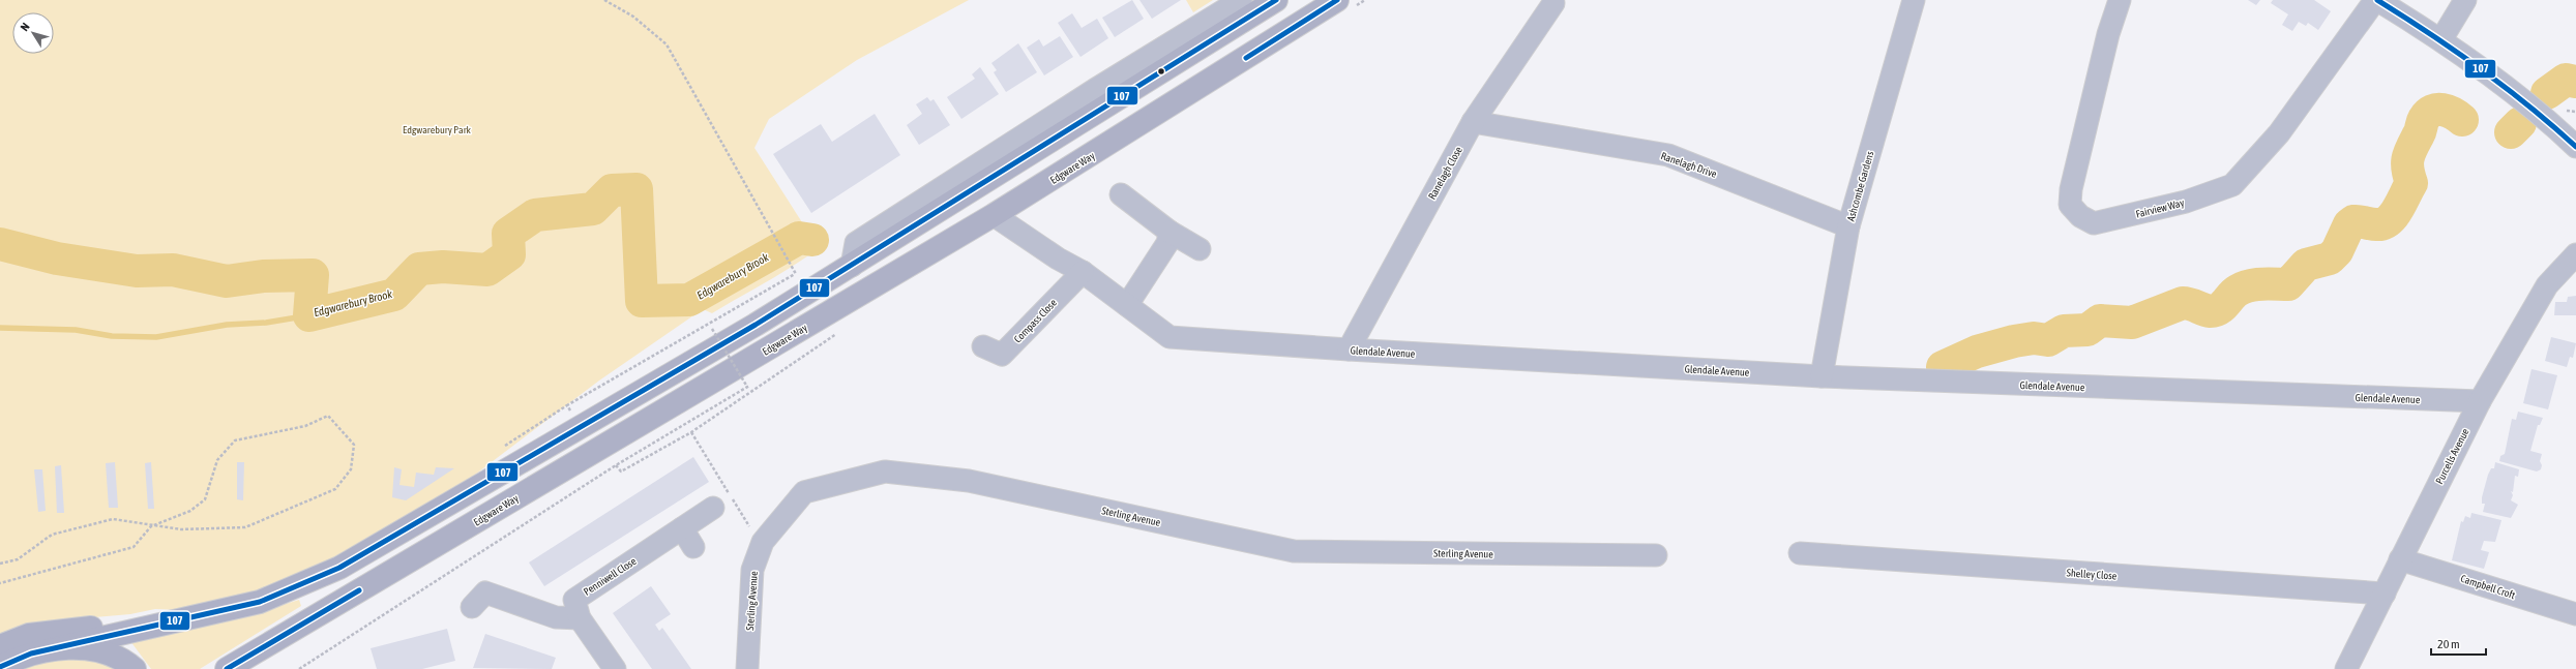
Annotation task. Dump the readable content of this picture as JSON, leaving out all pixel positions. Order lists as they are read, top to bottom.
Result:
{
  "streets": {
    "highway": ["Edgware Way"],
    "street": [
      "Ranelagh Drive",
      "Ranelagh Close",
      "Ashcombe Gardens",
      "Fairview Way",
      "Compass Close",
      "Glendale Avenue",
      "Purcells Avenue",
      "Sterling Avenue",
      "Shelley Close",
      "Penniwell Close",
      "Campbell Croft"
    ]
  },
  "crossings": [
    ["Ranelagh Drive", "Ranelagh Close"],
    ["Ranelagh Drive", "Ashcombe Gardens"],
    ["Edgware Way", "Glendale Avenue"],
    ["Ranelagh Close", "Glendale Avenue"],
    ["Ashcombe Gardens", "Glendale Avenue"],
    ["Compass Close", "Glendale Avenue"],
    ["Glendale Avenue", "Purcells Avenue"],
    ["Purcells Avenue", "Shelley Close"],
    ["Purcells Avenue", "Campbell Croft"]
  ],
  "water": ["Edgwarebury Brook"],
  "parks": ["Edgwarebury Park"],
  "lines": ["transit line 107"],
  "scale_bar": "20 m",
  "north": "top left"
}
